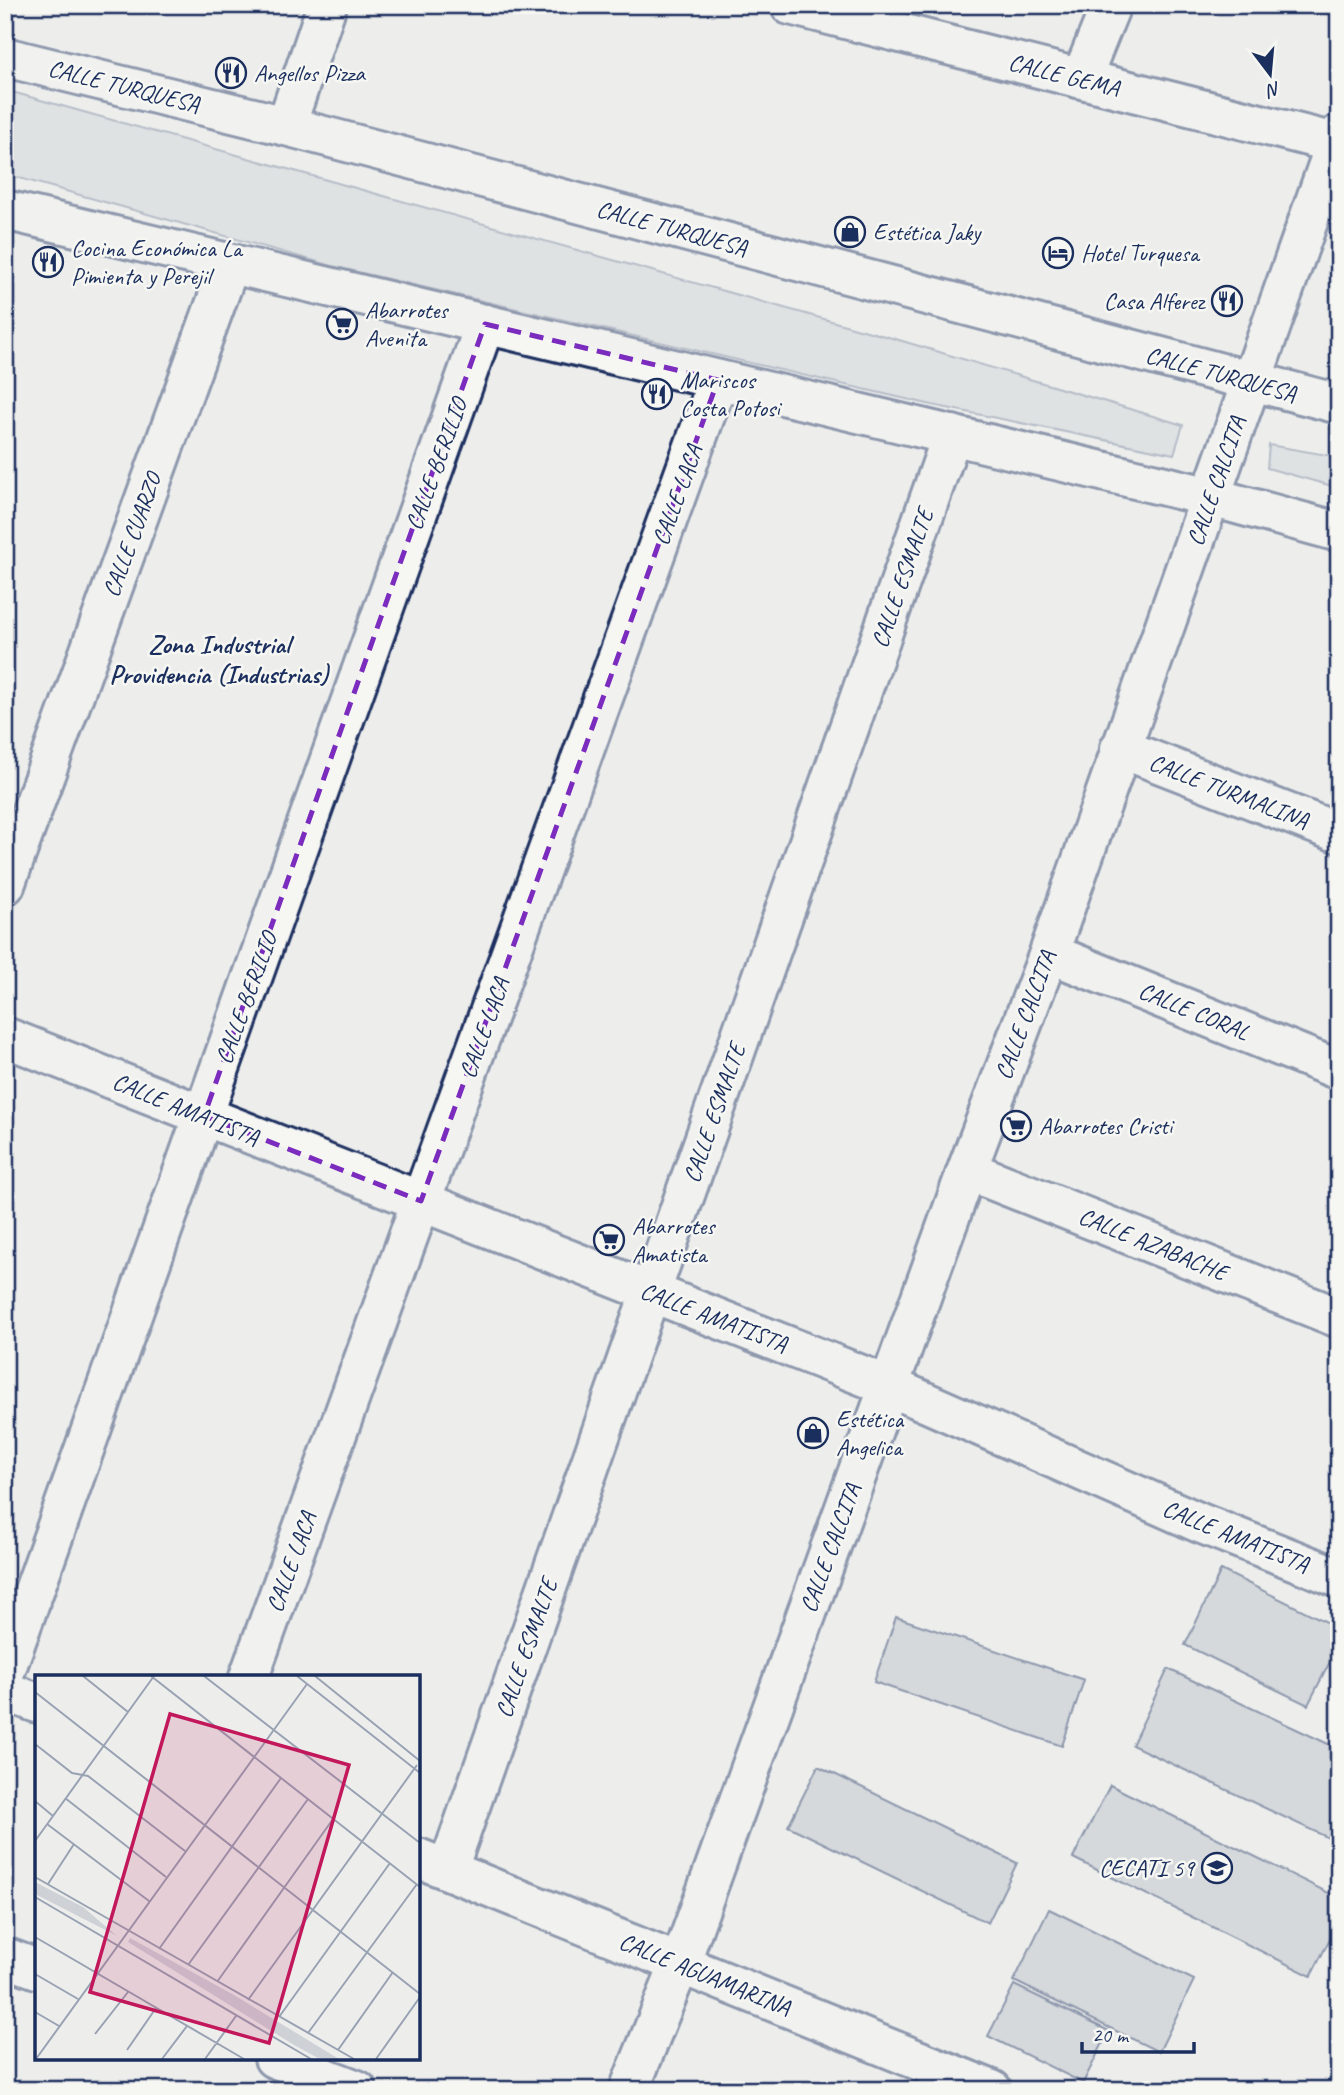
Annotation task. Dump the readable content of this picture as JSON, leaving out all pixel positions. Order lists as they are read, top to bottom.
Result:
{
  "streets": {
    "street": [
      "CALLE GEMA",
      "CALLE TURQUESA",
      "CALLE BERILIO",
      "CALLE CALCITA",
      "CALLE LACA",
      "CALLE CUARZO",
      "CALLE ESMALTE",
      "CALLE TURMALINA",
      "CALLE CORAL",
      "CALLE AMATISTA",
      "CALLE AZABACHE",
      "CALLE AGUAMARINA"
    ]
  },
  "crossings": [
    ["CALLE GEMA", "CALLE CALCITA"],
    ["CALLE TURQUESA", "CALLE CALCITA"],
    ["CALLE BERILIO", "CALLE AMATISTA"],
    ["CALLE CALCITA", "CALLE TURMALINA"],
    ["CALLE CALCITA", "CALLE CORAL"],
    ["CALLE CALCITA", "CALLE AMATISTA"],
    ["CALLE CALCITA", "CALLE AZABACHE"],
    ["CALLE CALCITA", "CALLE AGUAMARINA"],
    ["CALLE LACA", "CALLE AMATISTA"],
    ["CALLE ESMALTE", "CALLE AMATISTA"],
    ["CALLE ESMALTE", "CALLE AGUAMARINA"]
  ],
  "districts": ["Zona Industrial Providencia (Industrias)"],
  "places": {
    "restaurant": [
      "Angellos Pizza",
      "Cocina Económica La Pimienta y Perejil",
      "Casa Alferez",
      "Mariscos Costa Potosi"
    ],
    "shop": ["Estética Jaky", "Estética Angelica"],
    "hotel": ["Hotel Turquesa"],
    "supermarket": ["Abarrotes Avenita", "Abarrotes Cristi", "Abarrotes Amatista"],
    "school or university": ["CECATI 59"]
  },
  "scale_bar": "20 m",
  "north": "bottom"
}
